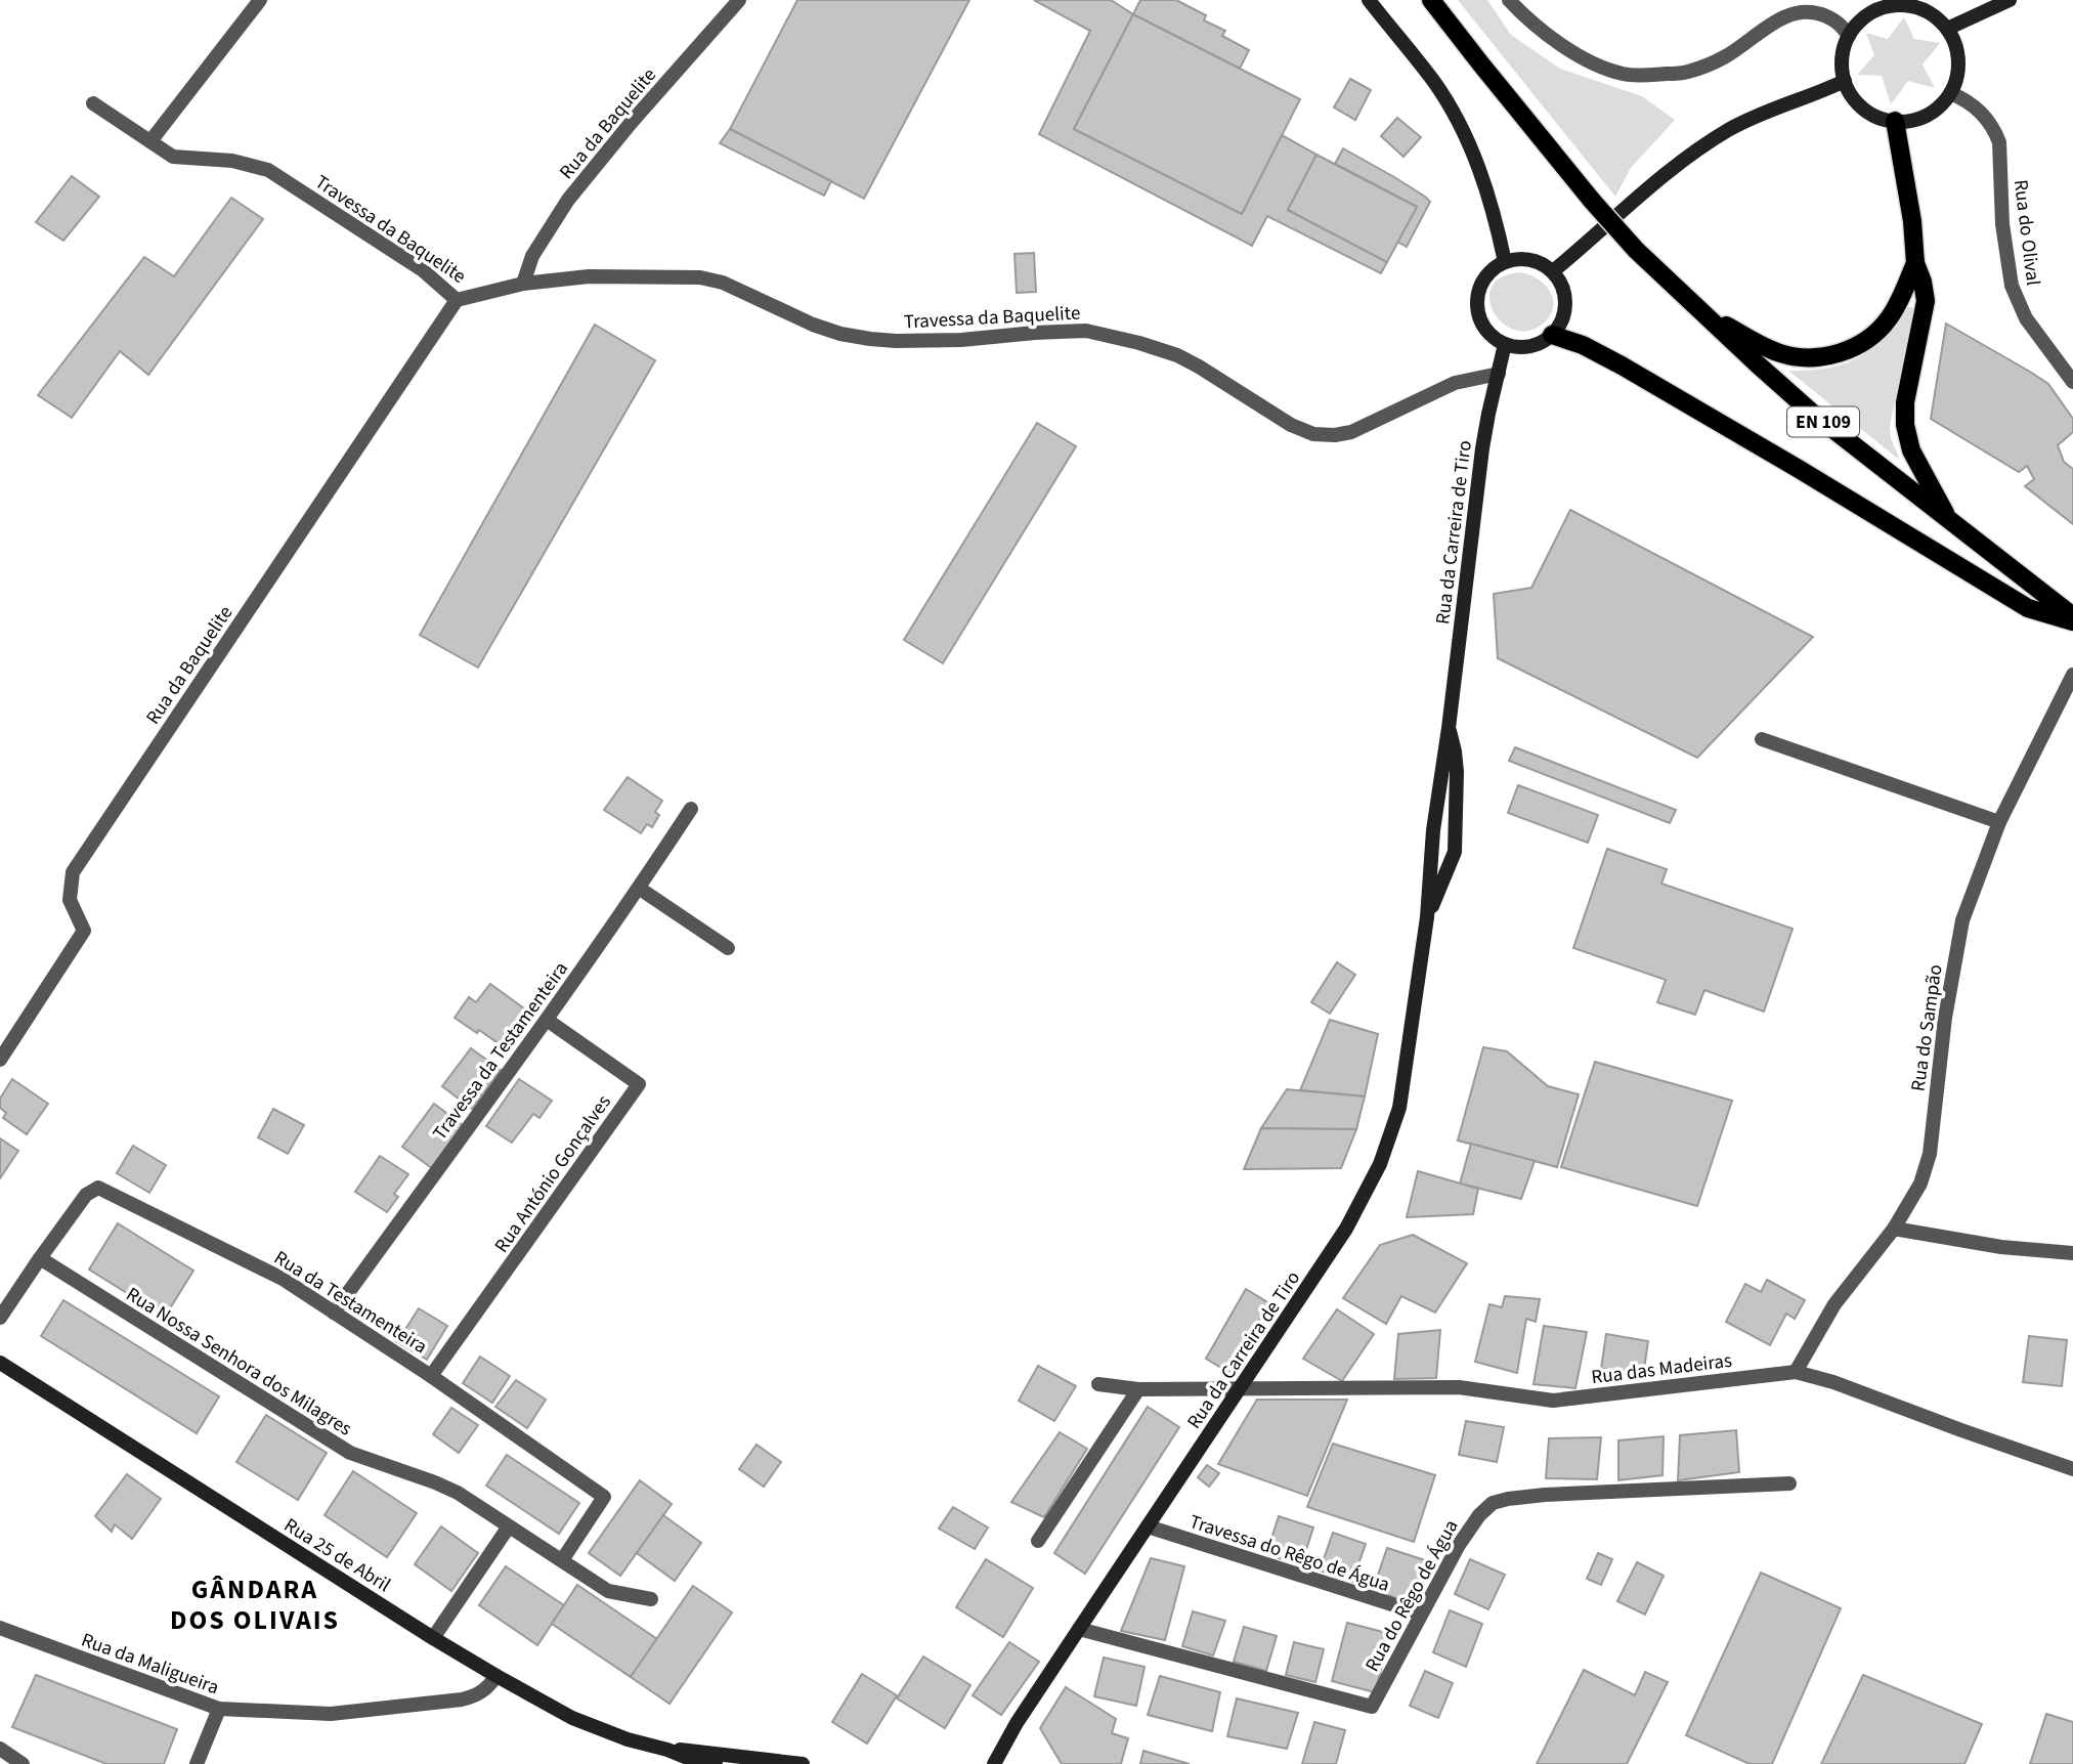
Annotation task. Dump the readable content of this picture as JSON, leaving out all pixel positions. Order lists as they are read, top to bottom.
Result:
{
  "streets": {
    "main road": ["EN 109", "Rua da Carreira de Tiro", "Rua 25 de Abril"],
    "street": [
      "Rua da Baquelite",
      "Travessa da Baquelite",
      "Rua do Olival",
      "Rua do Sampão",
      "Travessa da Testamenteira",
      "Rua António Gonçalves",
      "Rua da Testamenteira",
      "Rua Nossa Senhora dos Milagres",
      "Rua das Madeiras",
      "Travessa do Rêgo de Água",
      "Rua do Rêgo de Água",
      "Rua da Maligueira"
    ]
  },
  "crossings": [
    ["Rua da Baquelite", "Travessa da Baquelite"],
    ["Travessa da Baquelite", "Rua da Carreira de Tiro"],
    ["Rua da Carreira de Tiro", "Rua das Madeiras"],
    ["Rua da Carreira de Tiro", "Travessa do Rêgo de Água"],
    ["Rua da Carreira de Tiro", "Rua do Rêgo de Água"],
    ["Rua do Sampão", "Rua das Madeiras"],
    ["Travessa da Testamenteira", "Rua António Gonçalves"],
    ["Travessa da Testamenteira", "Rua da Testamenteira"],
    ["Rua António Gonçalves", "Rua da Testamenteira"],
    ["Rua da Testamenteira", "Rua Nossa Senhora dos Milagres"],
    ["Travessa do Rêgo de Água", "Rua do Rêgo de Água"],
    ["Rua 25 de Abril", "Rua da Maligueira"]
  ],
  "districts": ["GÂNDARA DOS OLIVAIS"]
}
